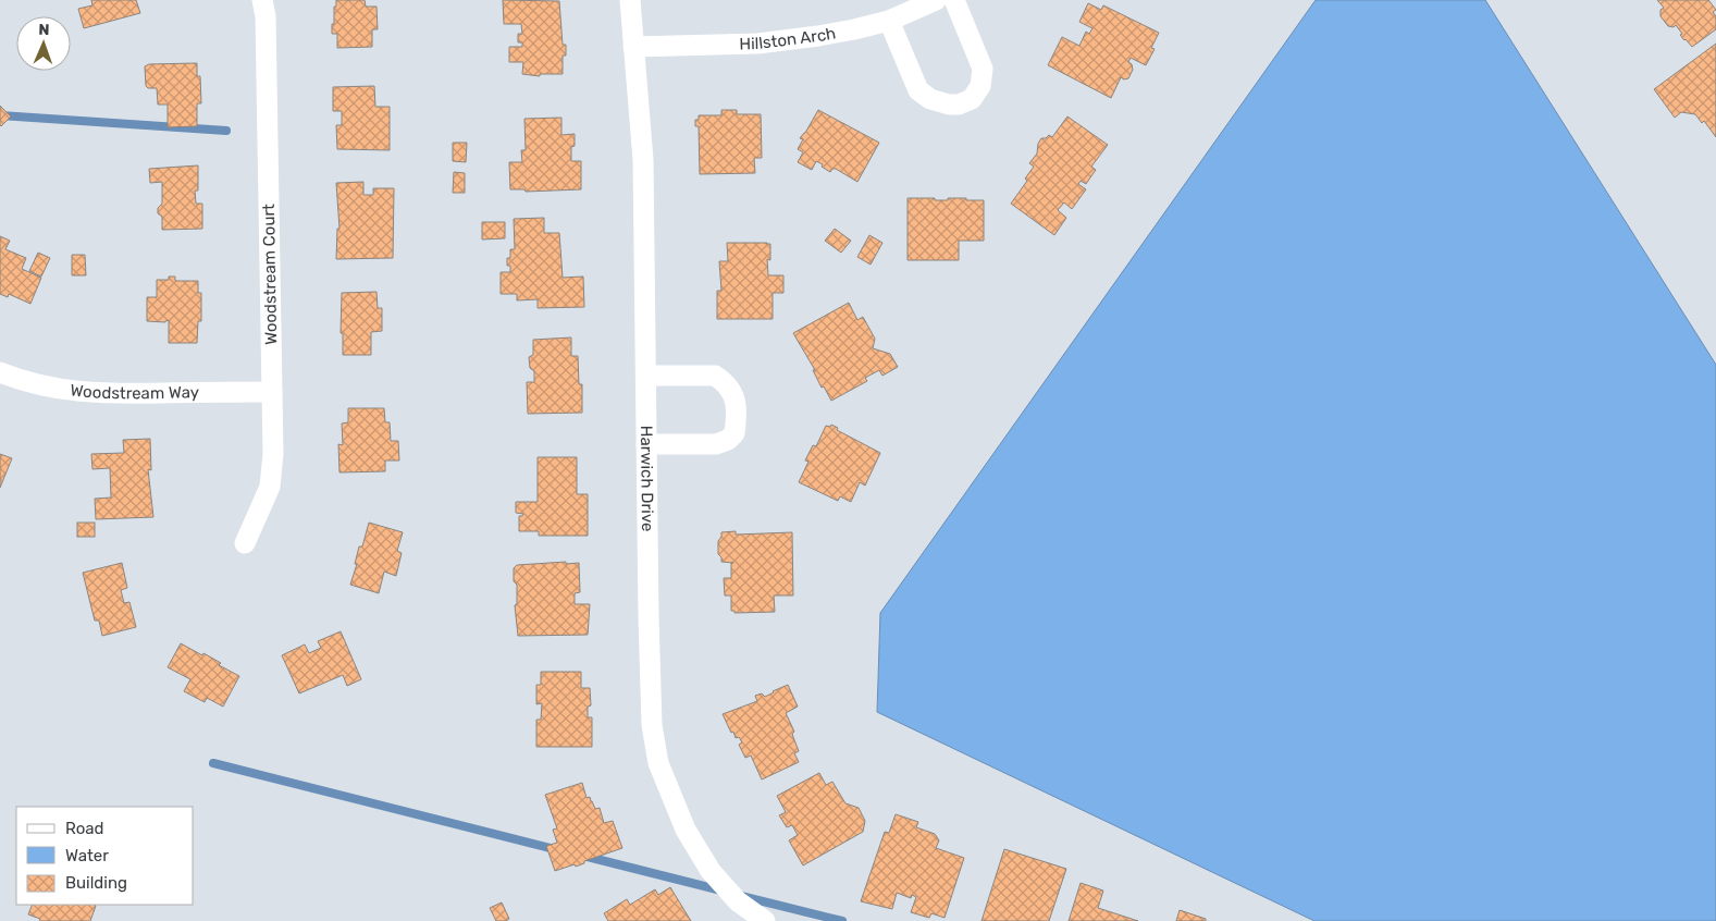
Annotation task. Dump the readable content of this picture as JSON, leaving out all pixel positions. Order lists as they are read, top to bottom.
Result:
{
  "streets": {
    "street": [
      "Hillston Arch",
      "Woodstream Court",
      "Woodstream Way",
      "Harwich Drive"
    ]
  },
  "crossings": [
    ["Hillston Arch", "Harwich Drive"],
    ["Woodstream Court", "Woodstream Way"]
  ],
  "legend": ["Road", "Water", "Building"],
  "north": "top"
}
